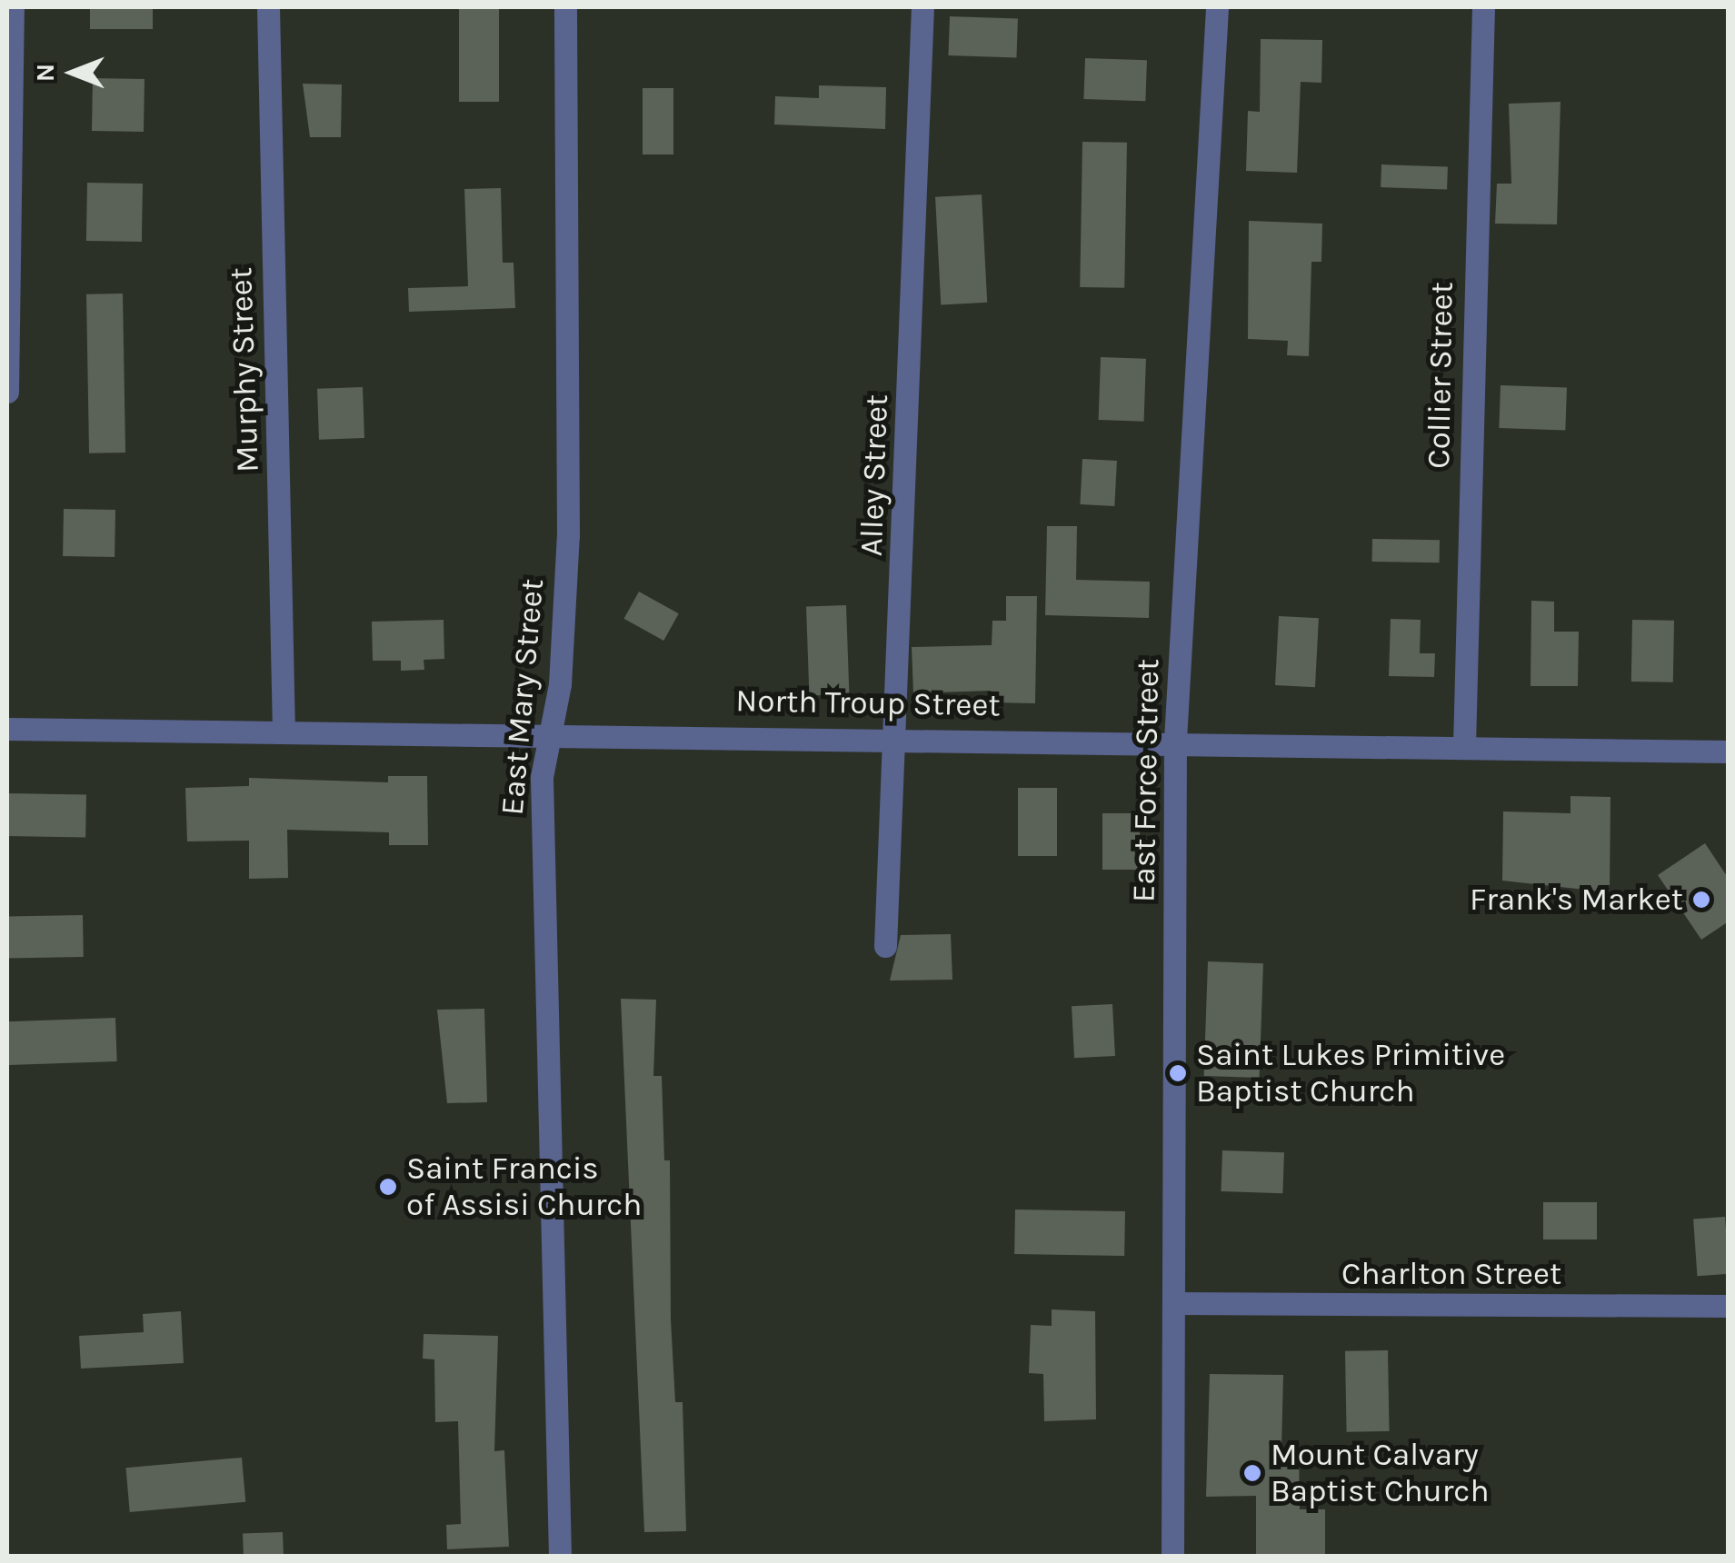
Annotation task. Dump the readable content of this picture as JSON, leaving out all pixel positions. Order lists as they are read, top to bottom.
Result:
{
  "streets": {
    "street": [
      "Murphy Street",
      "Collier Street",
      "Alley Street",
      "East Mary Street",
      "North Troup Street",
      "East Force Street",
      "Charlton Street"
    ]
  },
  "crossings": [
    ["Murphy Street", "North Troup Street"],
    ["Collier Street", "North Troup Street"],
    ["Alley Street", "North Troup Street"],
    ["East Mary Street", "North Troup Street"],
    ["North Troup Street", "East Force Street"],
    ["East Force Street", "Charlton Street"]
  ],
  "places": [
    "Frank's Market",
    "Saint Lukes Primitive Baptist Church",
    "Saint Francis of Assisi Church",
    "Mount Calvary Baptist Church"
  ],
  "north": "left"
}
